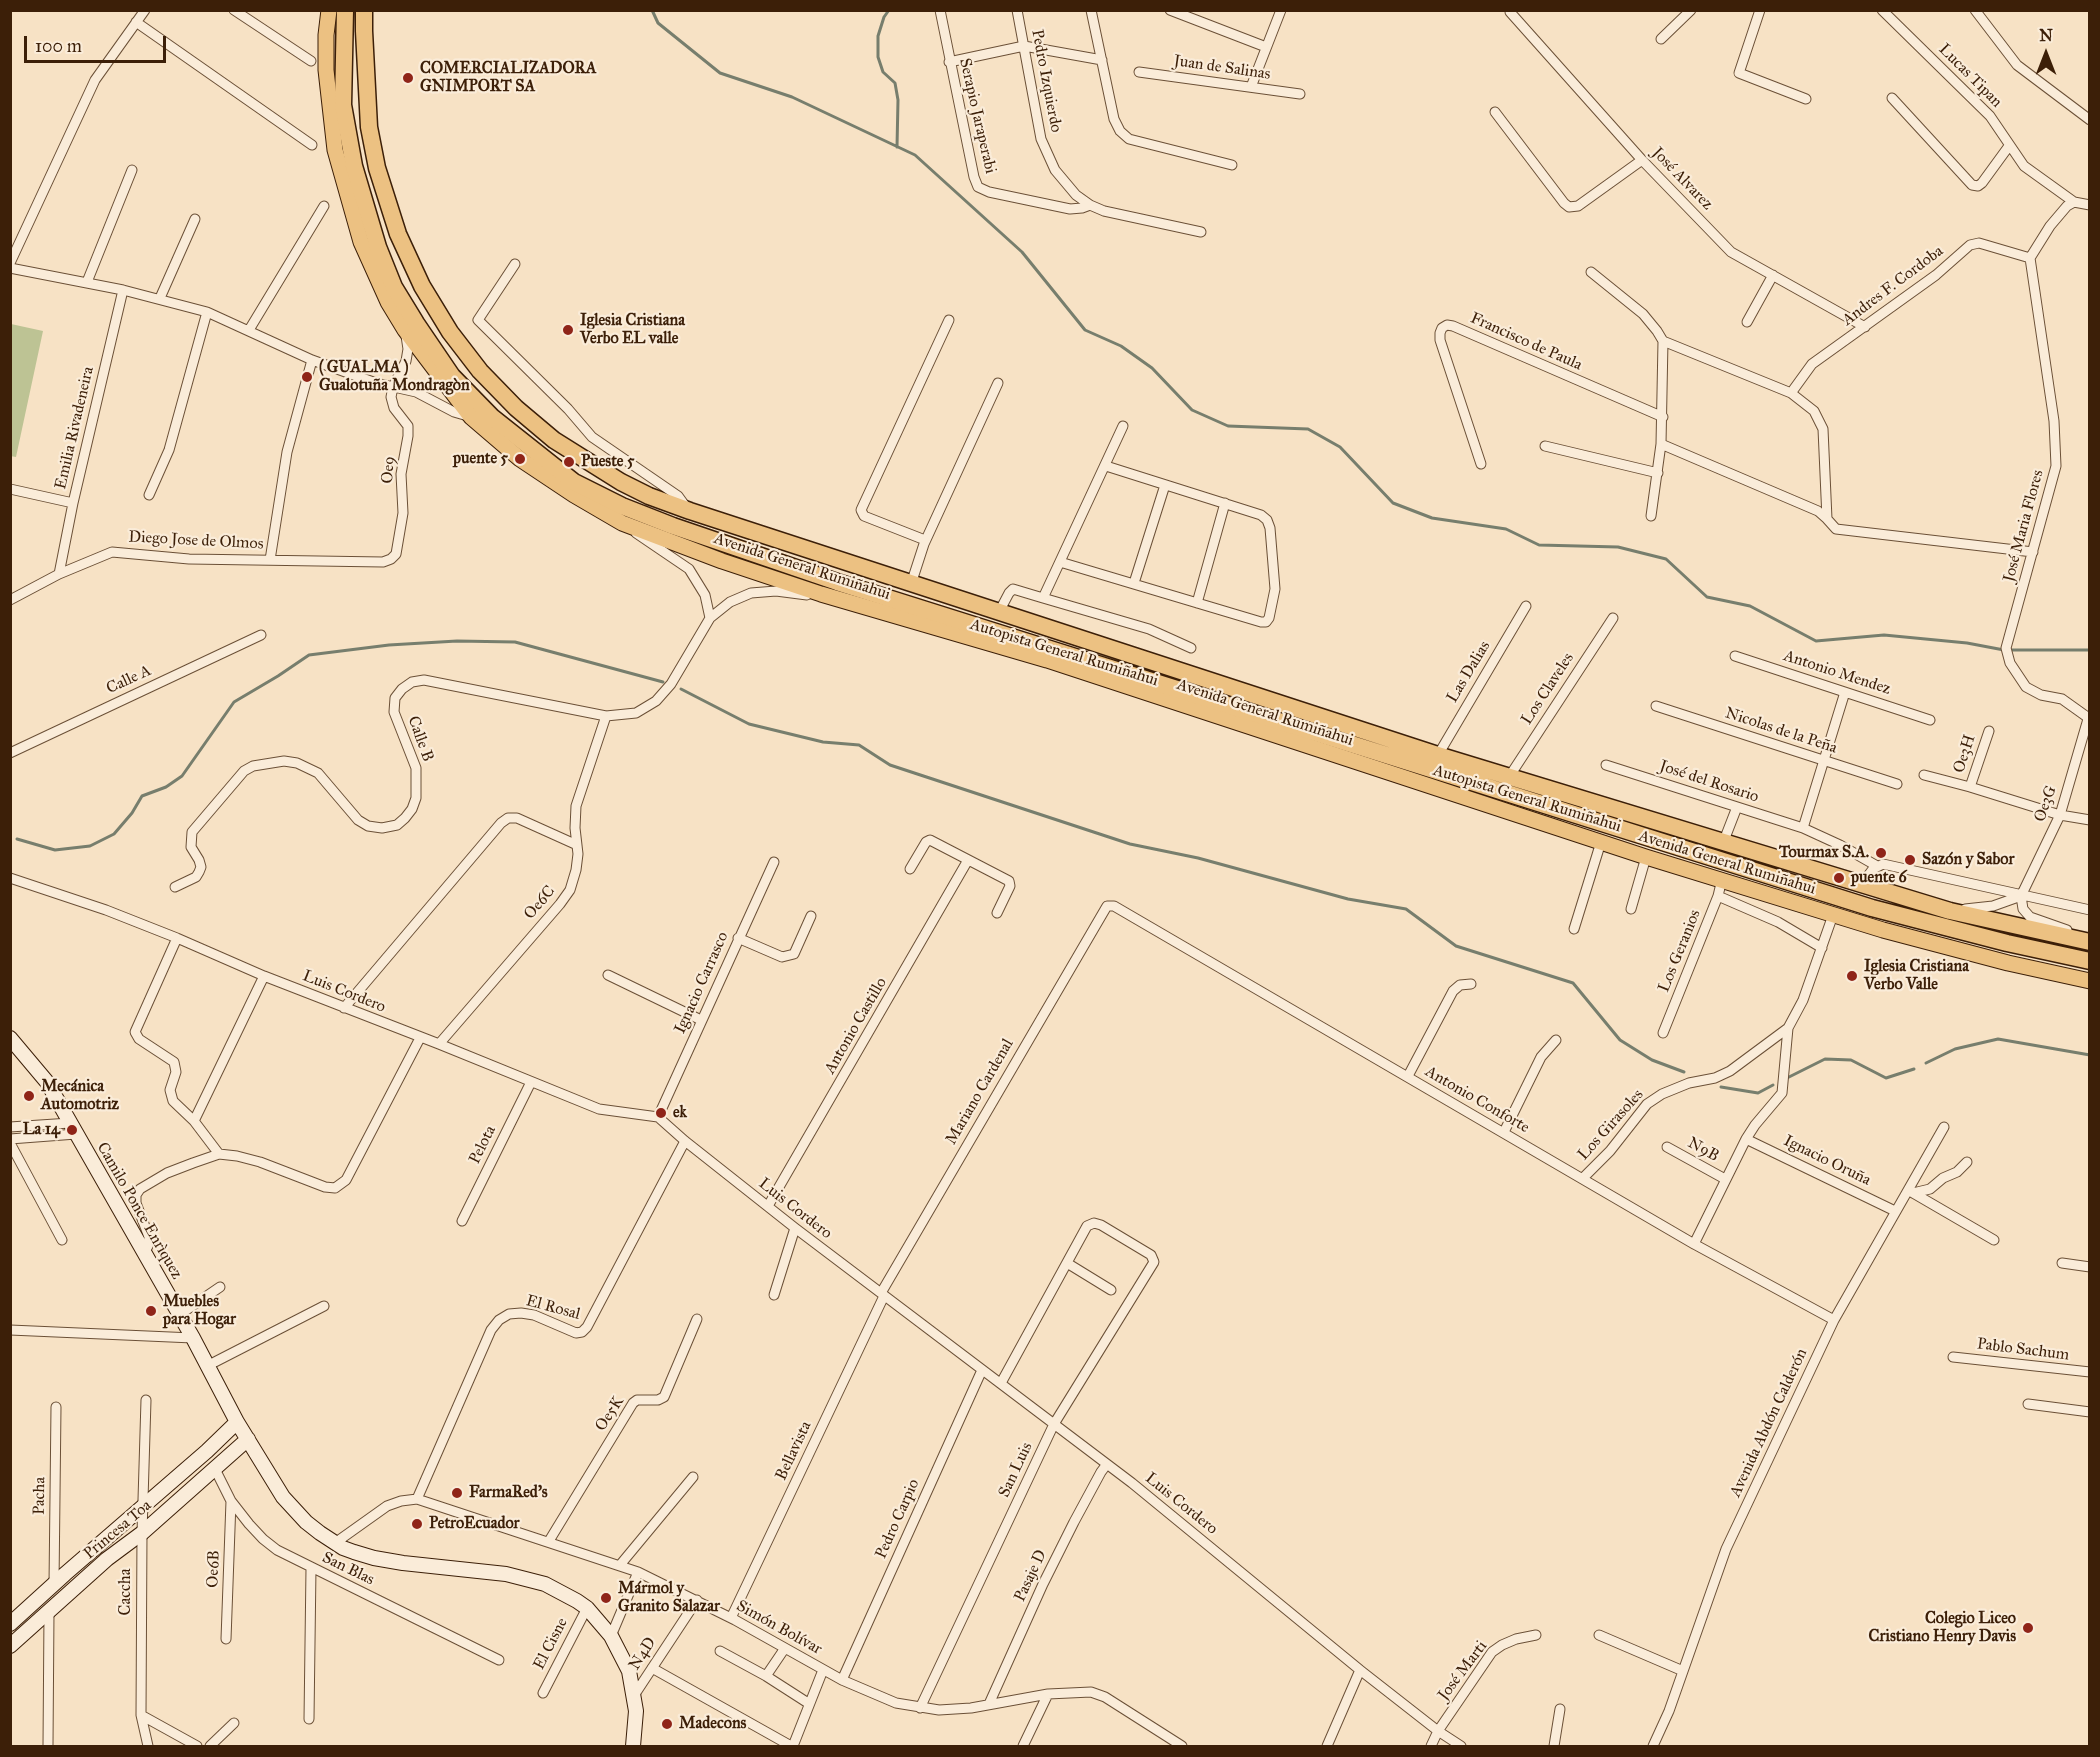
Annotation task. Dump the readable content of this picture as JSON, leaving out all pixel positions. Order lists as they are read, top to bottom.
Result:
{
  "streets": {
    "highway": ["Autopista General Rumiñahui"],
    "main road": ["Avenida General Rumiñahui", "Camilo Ponce Enrìquez", "Princesa Toa"],
    "street": [
      "Juan de Salinas",
      "Lucas Tipan",
      "Pedro Izquierdo",
      "Serapio Jaraperabi",
      "José Alvarez",
      "Andres F. Cordoba",
      "Francisco de Paula",
      "Emilia Rivadeneira",
      "Oe9",
      "José Maria Flores",
      "Diego Jose de Olmos",
      "Las Dalias",
      "Antonio Mendez",
      "Calle A",
      "Los Claveles",
      "Nicolas de la Peña",
      "Calle B",
      "Oe3H",
      "José del Rosario",
      "Oe3G",
      "Oe6C",
      "Los Geranios",
      "Ignacio Carrasco",
      "Luis Cordero",
      "Antonio Castillo",
      "Mariano Cardenal",
      "Antonio Conforte",
      "Los Girasoles",
      "Pelota",
      "N9B",
      "Ignacio Oruña",
      "El Rosal",
      "Pablo Sachum",
      "Oe5K",
      "Avenida Abdón Calderón",
      "Bellavista",
      "San Luis",
      "Pacha",
      "Pedro Carpio",
      "Oe6B",
      "San Blas",
      "Pasaje D",
      "Caccha",
      "Simón Bolívar",
      "El Cisne",
      "N4D",
      "José Marti"
    ]
  },
  "crossings": [
    ["Pedro Izquierdo", "Serapio Jaraperabi"],
    ["José Alvarez", "Andres F. Cordoba"],
    ["Andres F. Cordoba", "José Maria Flores"],
    ["Emilia Rivadeneira", "Diego Jose de Olmos"],
    ["Oe9", "Diego Jose de Olmos"],
    ["José Maria Flores", "Oe3G"],
    ["Avenida General Rumiñahui", "Calle B"],
    ["Avenida General Rumiñahui", "Los Geranios"],
    ["Avenida General Rumiñahui", "Los Girasoles"],
    ["Autopista General Rumiñahui", "Las Dalias"],
    ["Autopista General Rumiñahui", "Los Claveles"],
    ["Calle B", "Oe6C"],
    ["Oe6C", "Luis Cordero"],
    ["Ignacio Carrasco", "Luis Cordero"],
    ["Luis Cordero", "Antonio Castillo"],
    ["Luis Cordero", "Mariano Cardenal"],
    ["Luis Cordero", "Pelota"],
    ["Luis Cordero", "El Rosal"],
    ["Luis Cordero", "Bellavista"],
    ["Luis Cordero", "San Luis"],
    ["Luis Cordero", "Pedro Carpio"],
    ["Luis Cordero", "Pasaje D"],
    ["Luis Cordero", "José Marti"],
    ["Mariano Cardenal", "Antonio Conforte"],
    ["Mariano Cardenal", "Bellavista"],
    ["Antonio Conforte", "Los Girasoles"],
    ["Antonio Conforte", "Avenida Abdón Calderón"],
    ["Los Girasoles", "N9B"],
    ["Los Girasoles", "Ignacio Oruña"],
    ["Ignacio Oruña", "Avenida Abdón Calderón"],
    ["Camilo Ponce Enrìquez", "Princesa Toa"],
    ["Camilo Ponce Enrìquez", "El Cisne"],
    ["Camilo Ponce Enrìquez", "N4D"],
    ["El Rosal", "Simón Bolívar"],
    ["Oe5K", "Simón Bolívar"],
    ["Bellavista", "Simón Bolívar"],
    ["San Luis", "Simón Bolívar"],
    ["Pacha", "Princesa Toa"],
    ["Pedro Carpio", "Simón Bolívar"],
    ["Princesa Toa", "San Blas"],
    ["Princesa Toa", "Caccha"],
    ["Oe6B", "San Blas"],
    ["Pasaje D", "Simón Bolívar"],
    ["Simón Bolívar", "N4D"]
  ],
  "places": [
    "COMERCIALIZADORA GNIMPORT SA",
    "Iglesia Cristiana Verbo EL valle",
    "( GUALMA ) Gualotuña Mondragòn",
    "puente 5",
    "Pueste 5",
    "Tourmax S.A.",
    "Sazón y Sabor",
    "puente 6",
    "Iglesia Cristiana Verbo Valle",
    "Mecánica Automotriz",
    "ek",
    "La 14",
    "Muebles para Hogar",
    "FarmaRed's",
    "PetroEcuador",
    "Mármol y Granito Salazar",
    "Colegio Liceo Cristiano Henry Davis",
    "Madecons"
  ],
  "scale_bar": "100 m",
  "north": "top"
}
